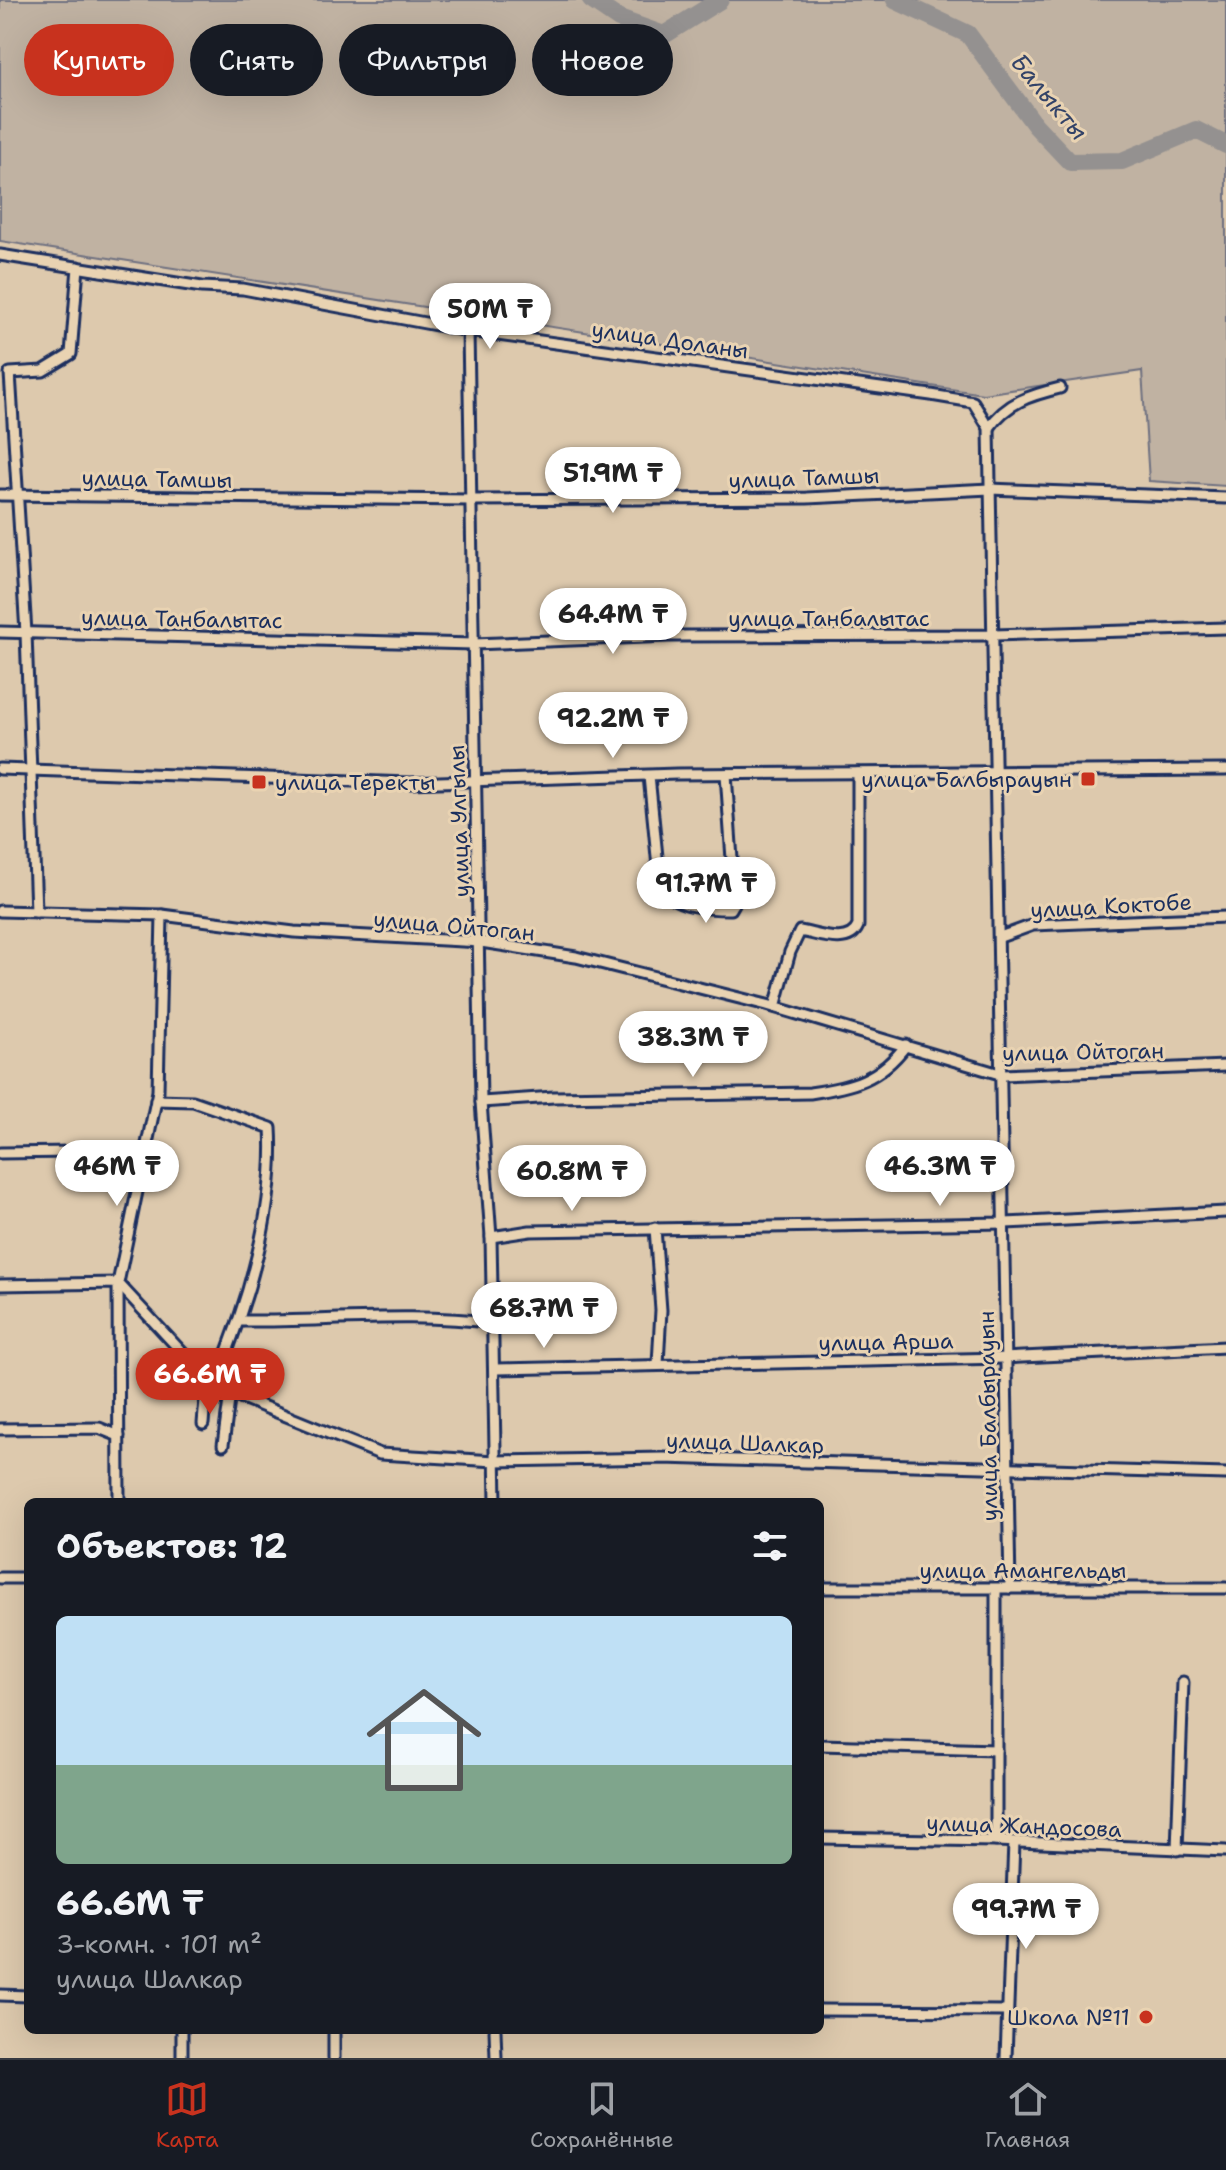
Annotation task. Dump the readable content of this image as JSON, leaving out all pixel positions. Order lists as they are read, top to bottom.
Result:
{
  "streets": {
    "street": [
      "улица Доланы",
      "улица Тамшы",
      "улица Танбалытас",
      "улица Улгылы",
      "улица Коктобе",
      "улица Ойтоган",
      "улица Арша",
      "улица Балбырауын",
      "улица Шалкар",
      "улица Амангельды",
      "улица Жандосова"
    ]
  },
  "crossings": [
    ["улица Доланы", "улица Улгылы"],
    ["улица Доланы", "улица Балбырауын"],
    ["улица Тамшы", "улица Улгылы"],
    ["улица Тамшы", "улица Балбырауын"],
    ["улица Танбалытас", "улица Улгылы"],
    ["улица Танбалытас", "улица Балбырауын"],
    ["улица Улгылы", "улица Ойтоган"],
    ["улица Улгылы", "улица Арша"],
    ["улица Улгылы", "улица Шалкар"],
    ["улица Коктобе", "улица Балбырауын"],
    ["улица Ойтоган", "улица Балбырауын"],
    ["улица Арша", "улица Балбырауын"],
    ["улица Балбырауын", "улица Шалкар"],
    ["улица Балбырауын", "улица Амангельды"]
  ],
  "water": ["Балыкты"],
  "places": {
    "transit": ["улица Балбырауын", "улица Теректы"],
    "other": ["Школа №11"]
  },
  "page": {
    "chip": [
      "Купить",
      "Снять",
      "Фильтры",
      "Новое"
    ],
    "price": [
      "50M ₸",
      "51.9M ₸",
      "64.4M ₸",
      "92.2M ₸",
      "91.7M ₸",
      "38.3M ₸",
      "46M ₸",
      "46.3M ₸",
      "60.8M ₸",
      "68.7M ₸",
      "66.6M ₸",
      "99.7M ₸"
    ],
    "heading": "Объектов: 12",
    "list": [
      {
        "name": "66.6M ₸",
        "note": "3-комн. · 101 m² · улица Шалкар"
      }
    ],
    "tabs": ["Карта", "Сохранённые", "Главная"]
  }
}
